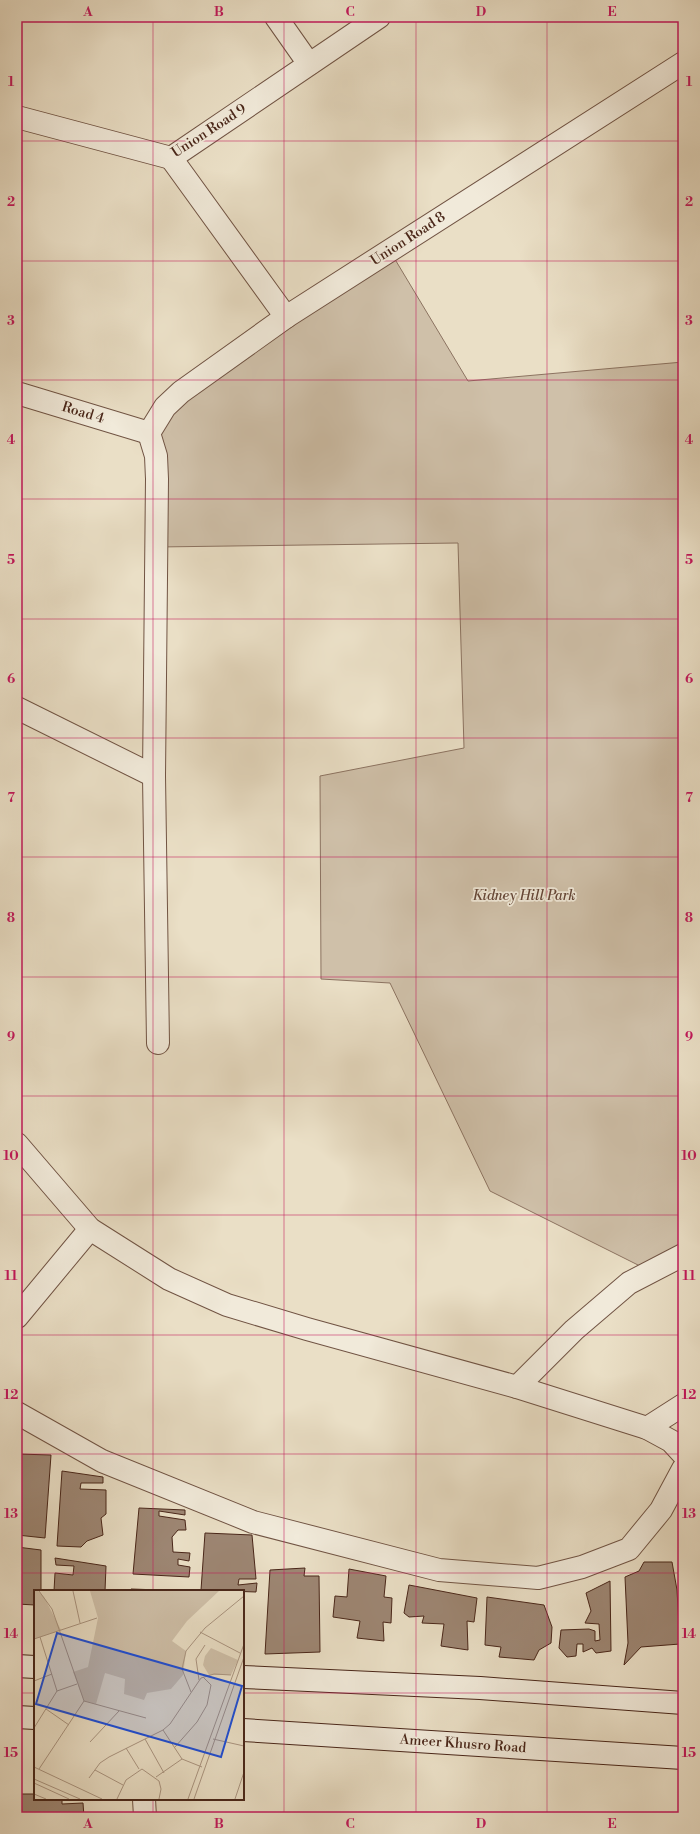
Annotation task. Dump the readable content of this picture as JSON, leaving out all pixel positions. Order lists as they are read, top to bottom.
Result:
{
  "streets": {
    "street": [
      "Union Road 9",
      "Union Road 8",
      "Road 4",
      "Ameer Khusro Road"
    ]
  },
  "crossings": [
    ["Union Road 8", "Road 4"]
  ],
  "parks": ["Kidney Hill Park"],
  "grid": {
    "columns": [
      "A",
      "B",
      "C",
      "D",
      "E"
    ],
    "rows": [
      "1",
      "2",
      "3",
      "4",
      "5",
      "6",
      "7",
      "8",
      "9",
      "10",
      "11",
      "12",
      "13",
      "14",
      "15"
    ]
  }
}
